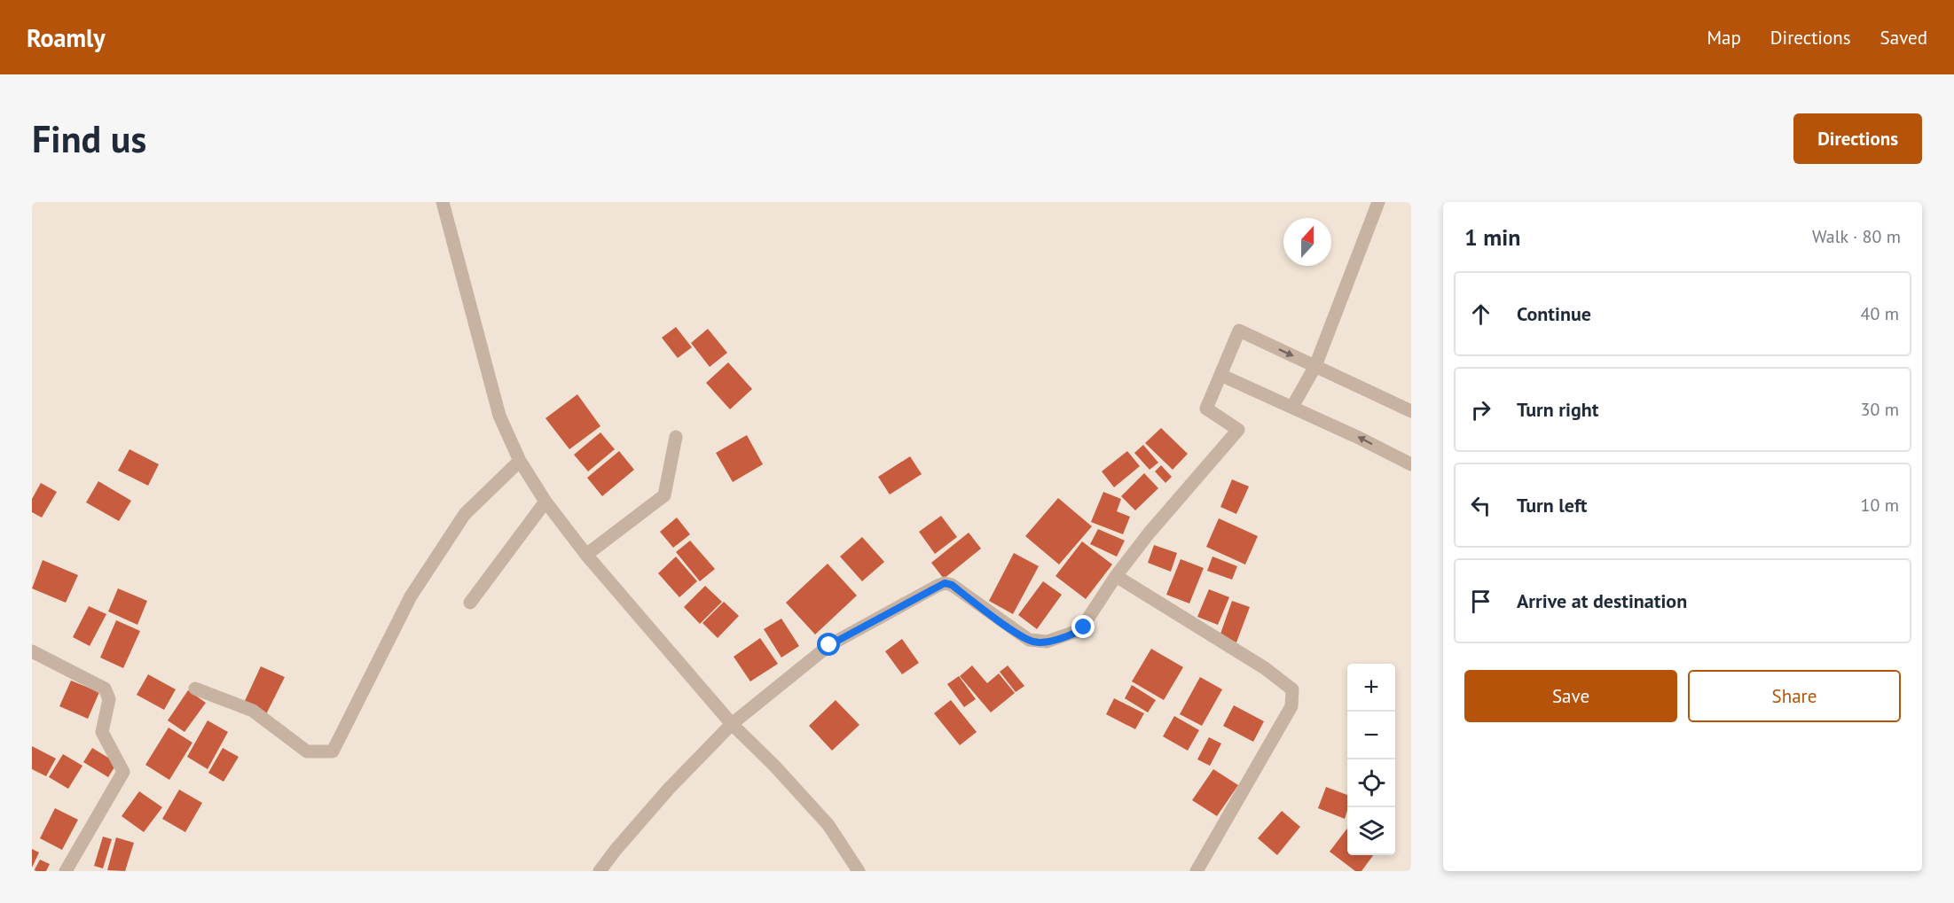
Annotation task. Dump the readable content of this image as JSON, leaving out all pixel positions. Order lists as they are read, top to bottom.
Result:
{
  "north": "top",
  "page": {
    "header": "Roamly",
    "nav": ["Map", "Directions", "Saved"],
    "buttons": [
      "Directions",
      ["Save", "Share"]
    ],
    "title": "Find us",
    "heading": ["1 min", "Walk · 80 m"],
    "list": [
      ["Continue", "40 m"],
      ["Turn right", "30 m"],
      ["Turn left", "10 m"],
      "Arrive at destination"
    ],
    "map_buttons": ["+", "−"]
  }
}
